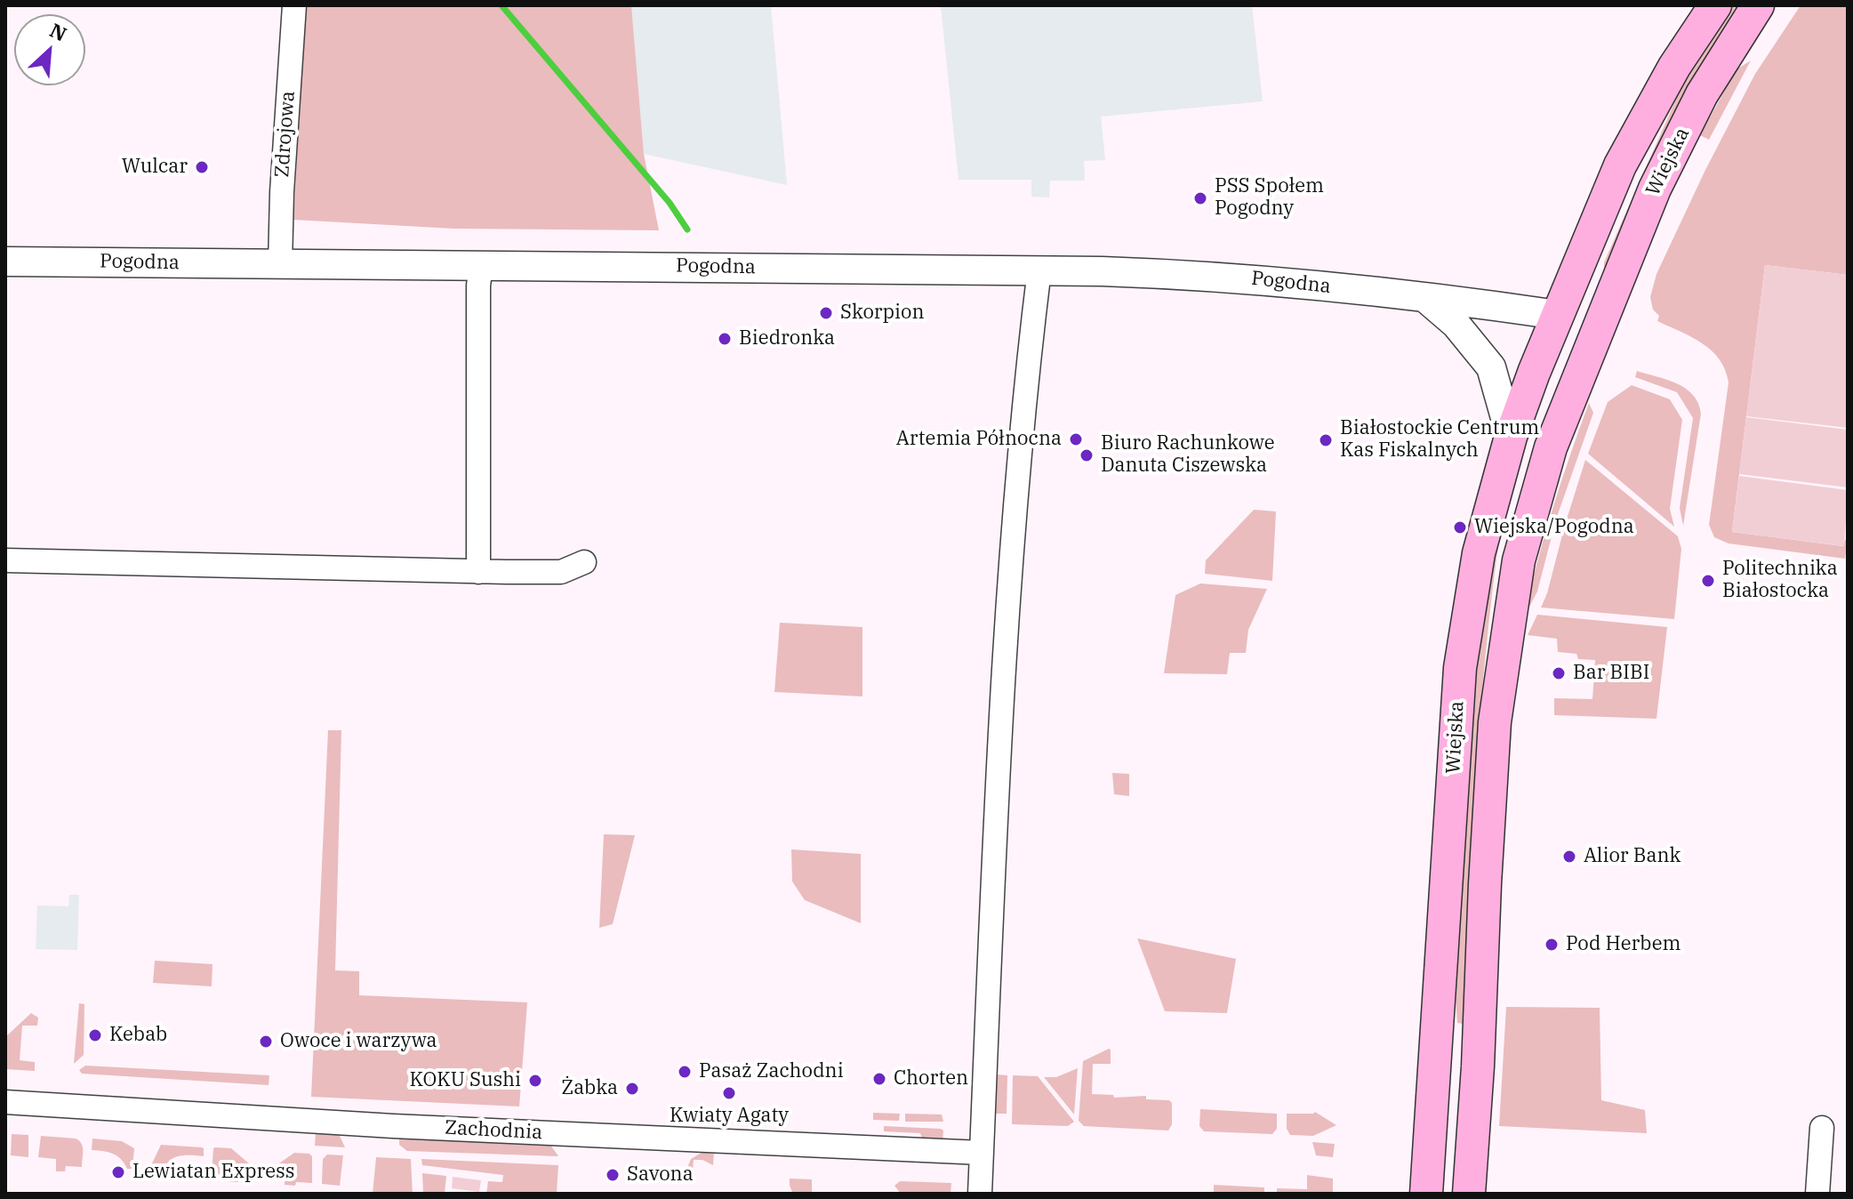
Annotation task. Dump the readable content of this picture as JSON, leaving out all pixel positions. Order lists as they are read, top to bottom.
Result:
{
  "streets": {
    "main road": ["Wiejska"],
    "street": ["Zdrojowa", "Pogodna", "Zachodnia"]
  },
  "crossings": [
    ["Zdrojowa", "Pogodna"],
    ["Wiejska", "Pogodna"]
  ],
  "places": [
    "Wulcar",
    "PSS Społem Pogodny",
    "Skorpion",
    "Biedronka",
    "Artemia Północna",
    "Białostockie Centrum Kas Fiskalnych",
    "Biuro Rachunkowe Danuta Ciszewska",
    "Wiejska/Pogodna",
    "Politechnika Białostocka",
    "Bar BIBI",
    "Alior Bank",
    "Pod Herbem",
    "Kebab",
    "Owoce i warzywa",
    "Pasaż Zachodni",
    "Chorten",
    "KOKU Sushi",
    "Żabka",
    "Kwiaty Agaty",
    "Lewiatan Express",
    "Savona"
  ],
  "north": "top right"
}
